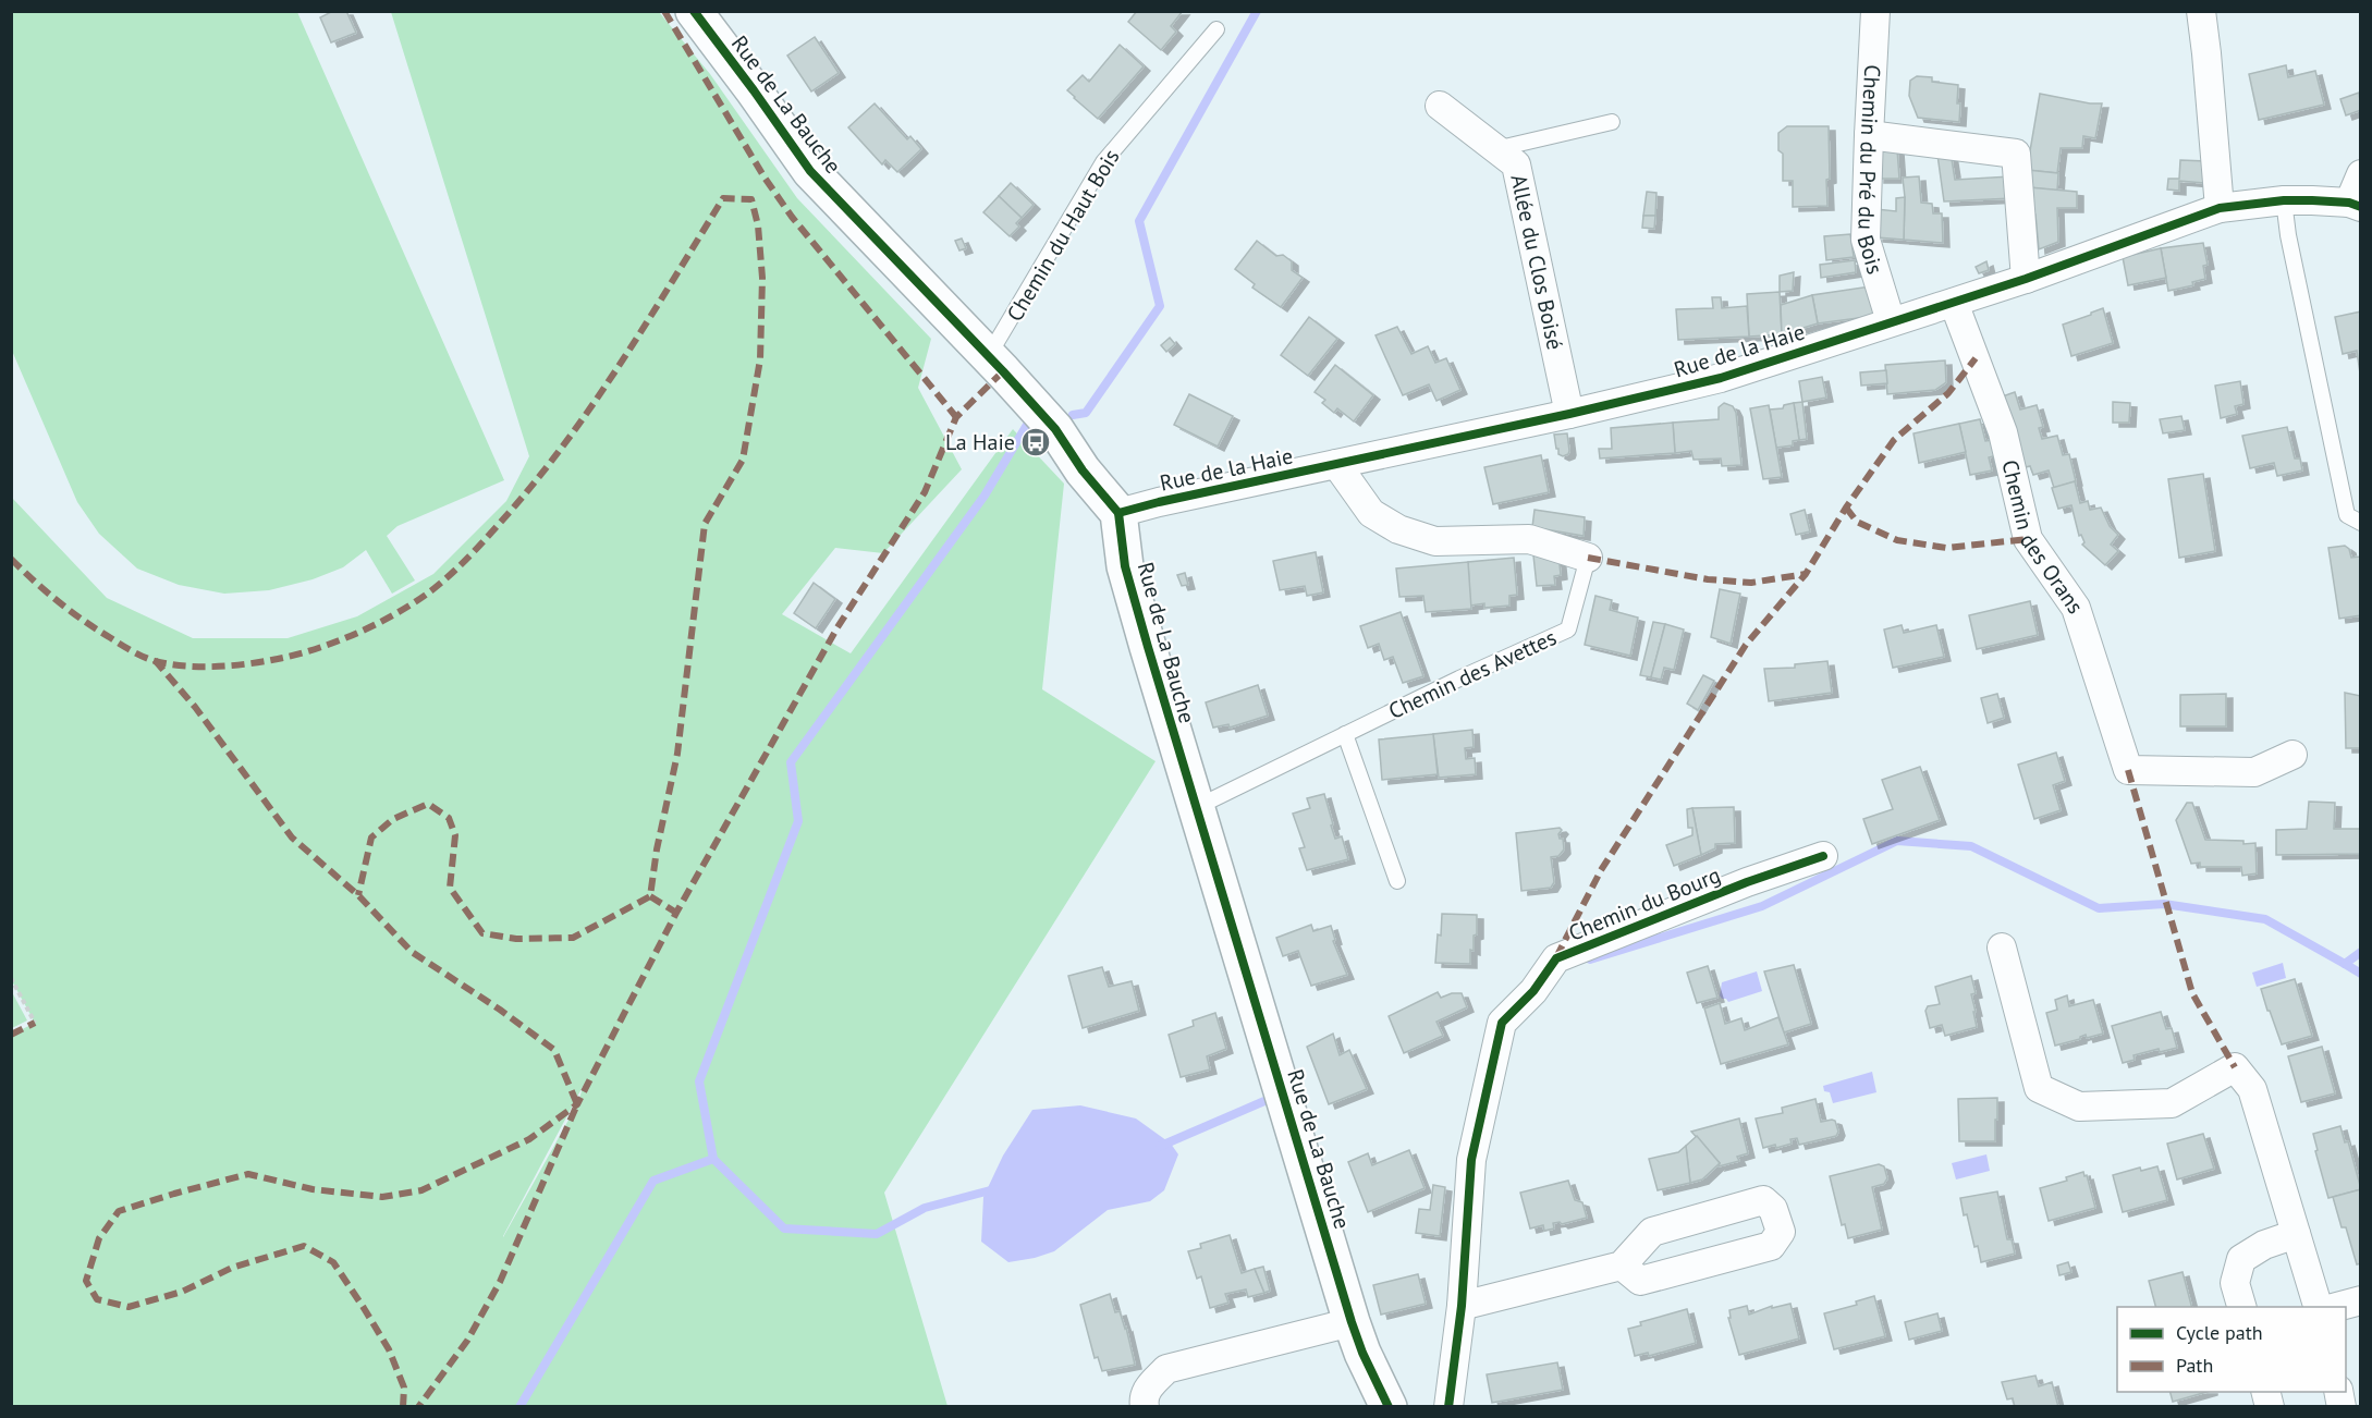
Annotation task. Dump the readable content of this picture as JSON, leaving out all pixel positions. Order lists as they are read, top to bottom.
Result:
{
  "streets": {
    "street": [
      "Rue de La Bauche",
      "Chemin du Pré du Bois",
      "Allée du Clos Boisé",
      "Rue de la Haie",
      "Chemin des Orans",
      "Chemin du Bourg"
    ],
    "lane": ["Chemin du Haut Bois", "Chemin des Avettes"]
  },
  "crossings": [
    ["Rue de La Bauche", "Chemin du Haut Bois"],
    ["Rue de La Bauche", "Rue de la Haie"],
    ["Rue de La Bauche", "Chemin des Avettes"],
    ["Chemin du Pré du Bois", "Rue de la Haie"],
    ["Allée du Clos Boisé", "Rue de la Haie"],
    ["Rue de la Haie", "Chemin des Orans"]
  ],
  "places": {
    "bus stop": ["La Haie"]
  },
  "legend": ["Cycle path", "Path"]
}
